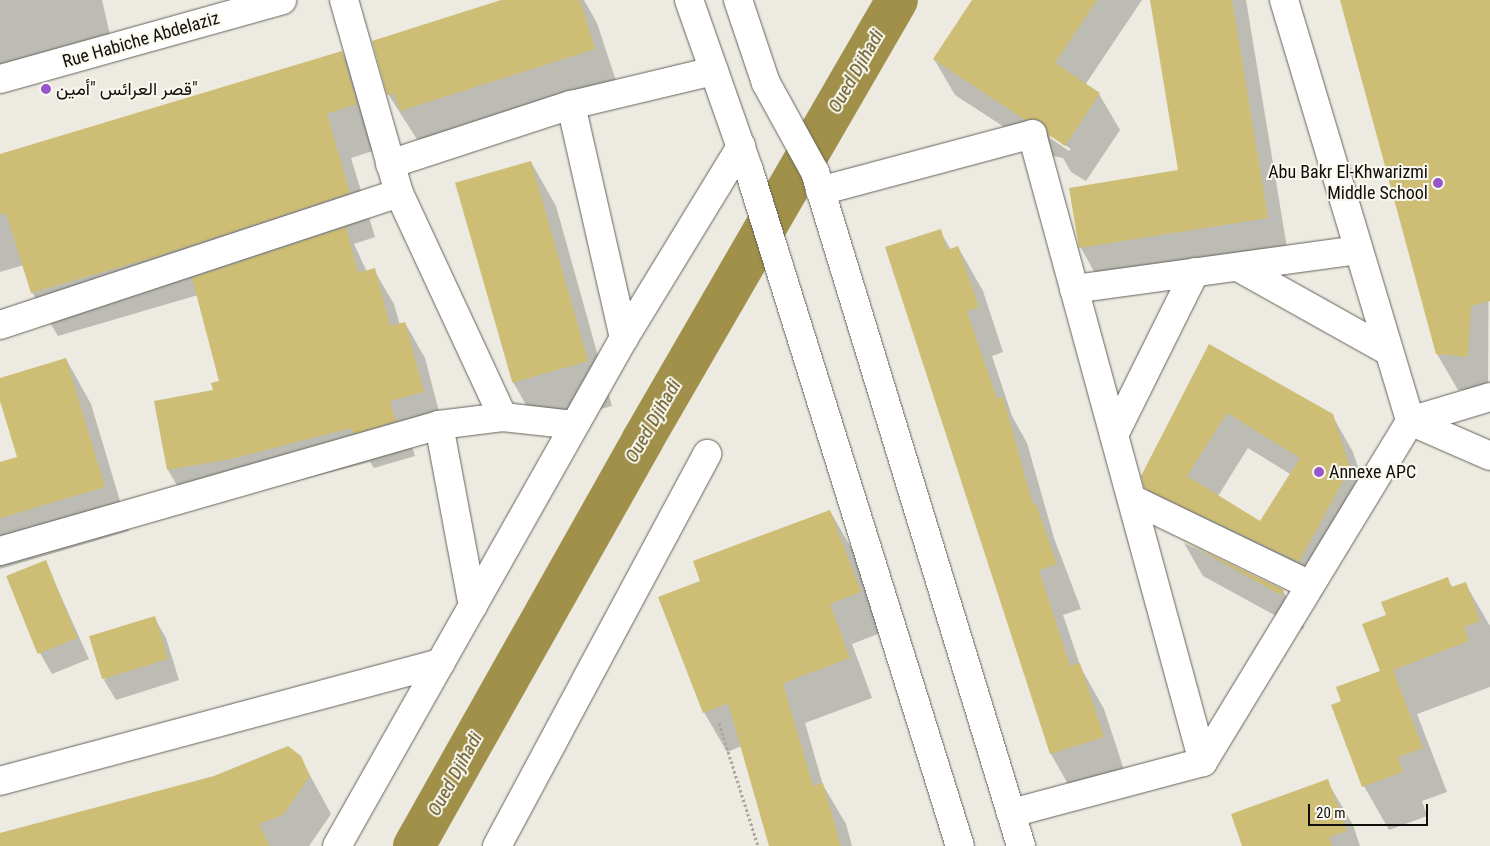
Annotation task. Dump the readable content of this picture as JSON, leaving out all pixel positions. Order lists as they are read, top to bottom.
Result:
{
  "streets": {
    "street": ["Rue Habiche Abdelaziz"]
  },
  "water": ["Oued Djihadi"],
  "places": ["قصر العرائس \"أمين\"", "Abu Bakr El-Khwarizmi Middle School", "Annexe APC"],
  "scale_bar": "20 m"
}
